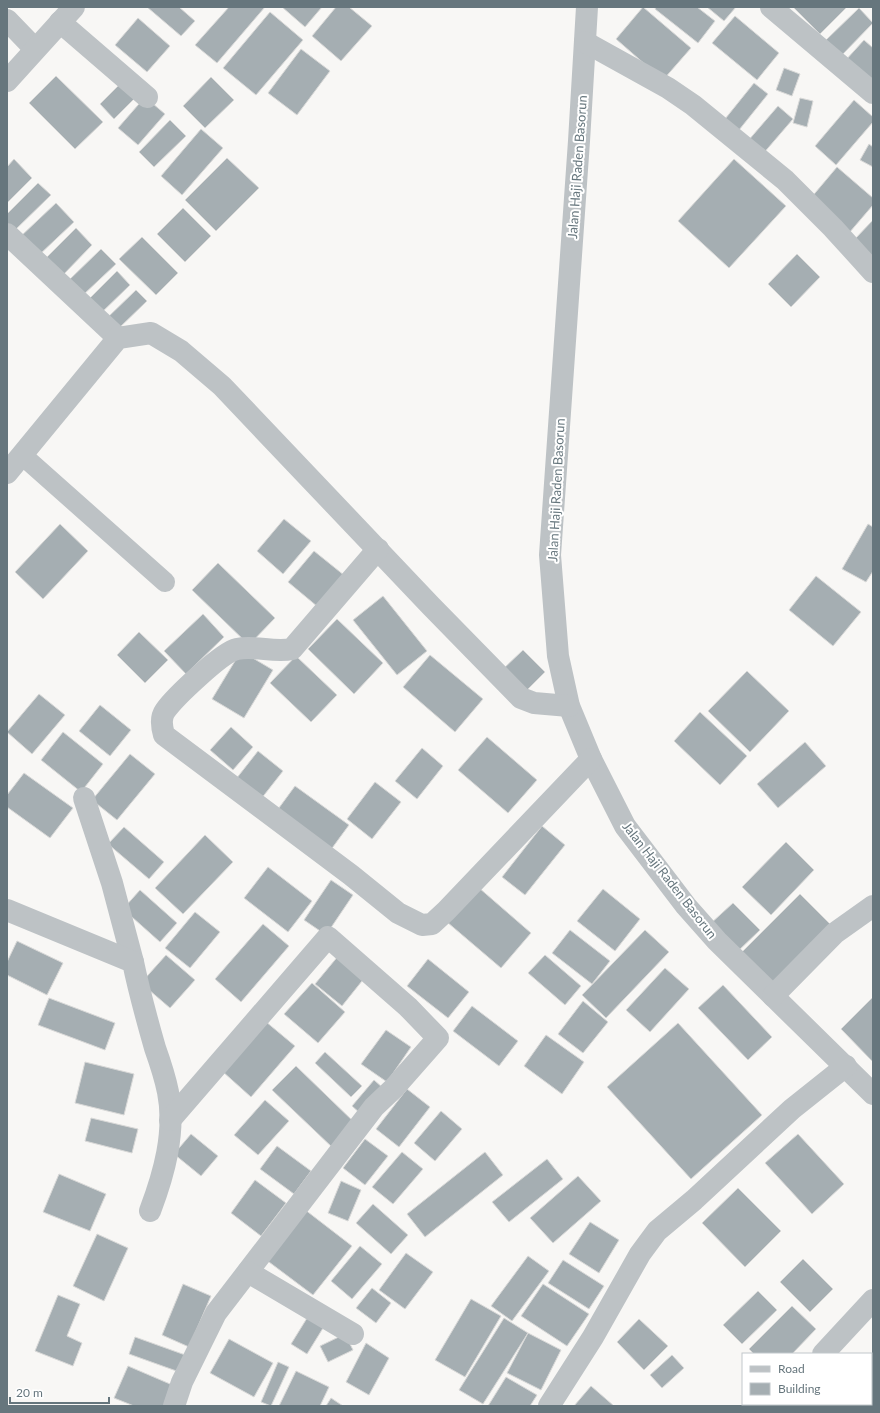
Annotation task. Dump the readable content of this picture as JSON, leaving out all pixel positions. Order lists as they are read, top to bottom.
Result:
{
  "streets": {
    "street": ["Jalan Haji Raden Basorun"]
  },
  "legend": ["Road", "Building"],
  "scale_bar": "20 m"
}
